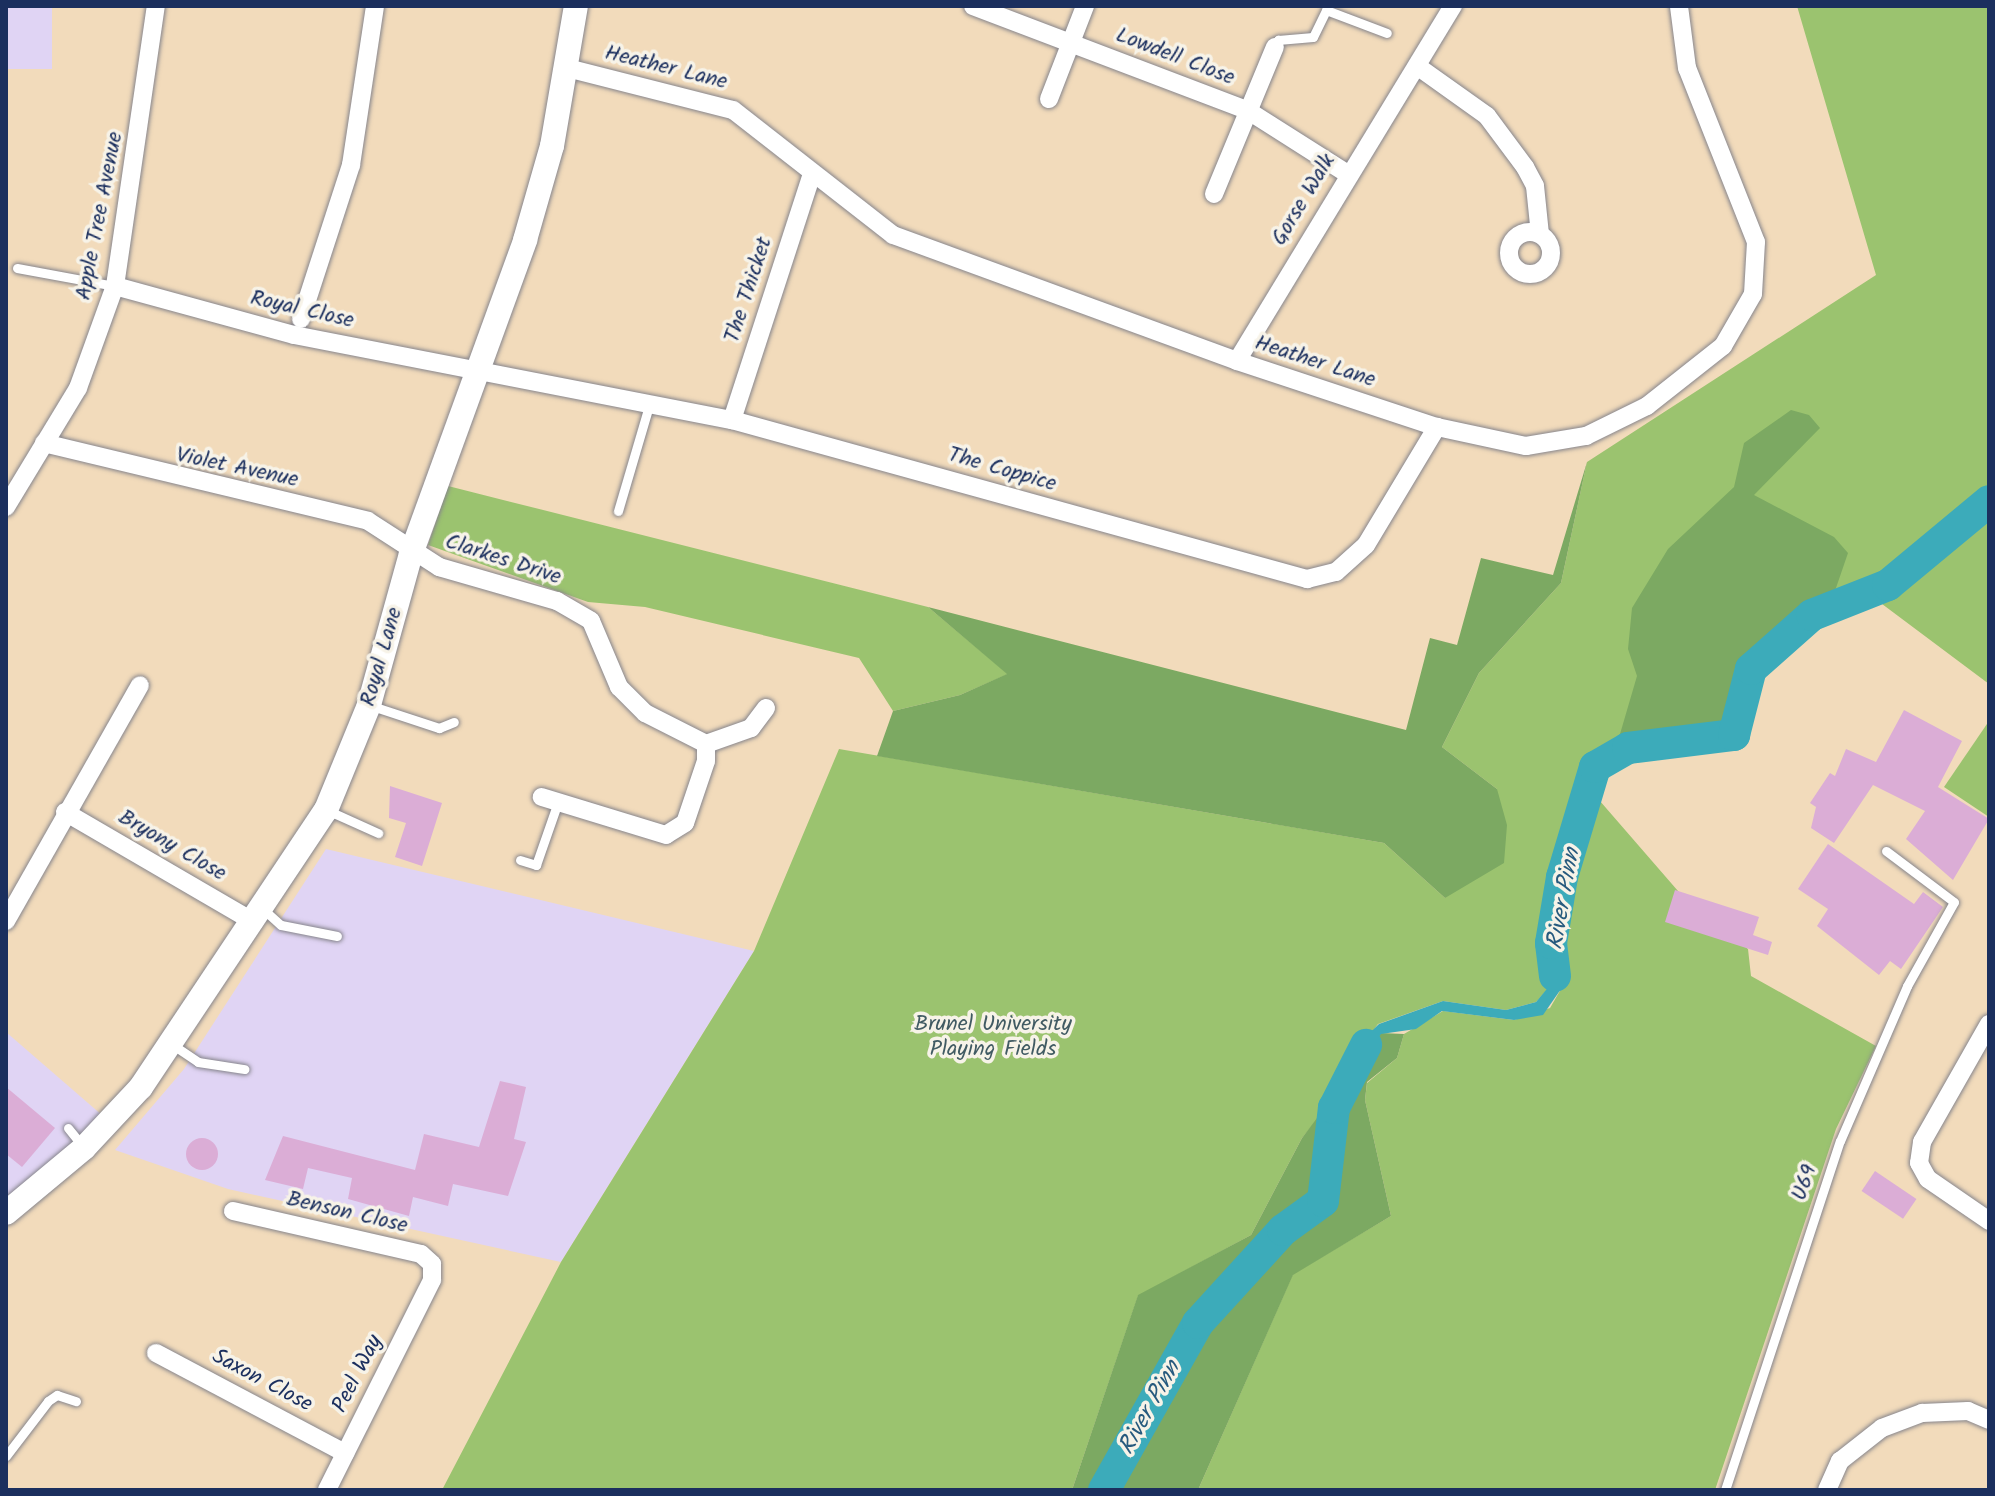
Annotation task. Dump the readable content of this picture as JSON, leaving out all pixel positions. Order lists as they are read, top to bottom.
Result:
{
  "streets": {
    "street": [
      "Lowdell Close",
      "Heather Lane",
      "Gorse Walk",
      "Apple Tree Avenue",
      "The Thicket",
      "Royal Close",
      "Violet Avenue",
      "The Coppice",
      "Clarkes Drive",
      "Royal Lane",
      "Bryony Close",
      "Benson Close",
      "Peel Way",
      "Saxon Close"
    ],
    "lane": ["U69"]
  },
  "crossings": [
    ["Lowdell Close", "Gorse Walk"],
    ["Heather Lane", "Gorse Walk"],
    ["Heather Lane", "The Thicket"],
    ["Heather Lane", "The Coppice"],
    ["Heather Lane", "Royal Lane"],
    ["Apple Tree Avenue", "Royal Close"],
    ["Apple Tree Avenue", "Violet Avenue"],
    ["The Thicket", "The Coppice"],
    ["Royal Close", "The Coppice"],
    ["Royal Close", "Royal Lane"],
    ["Violet Avenue", "Clarkes Drive"],
    ["Violet Avenue", "Royal Lane"],
    ["The Coppice", "Royal Lane"],
    ["Clarkes Drive", "Royal Lane"],
    ["Royal Lane", "Bryony Close"],
    ["Benson Close", "Peel Way"],
    ["Peel Way", "Saxon Close"]
  ],
  "water": ["River Pinn"],
  "parks": ["Brunel University Playing Fields"]
}
